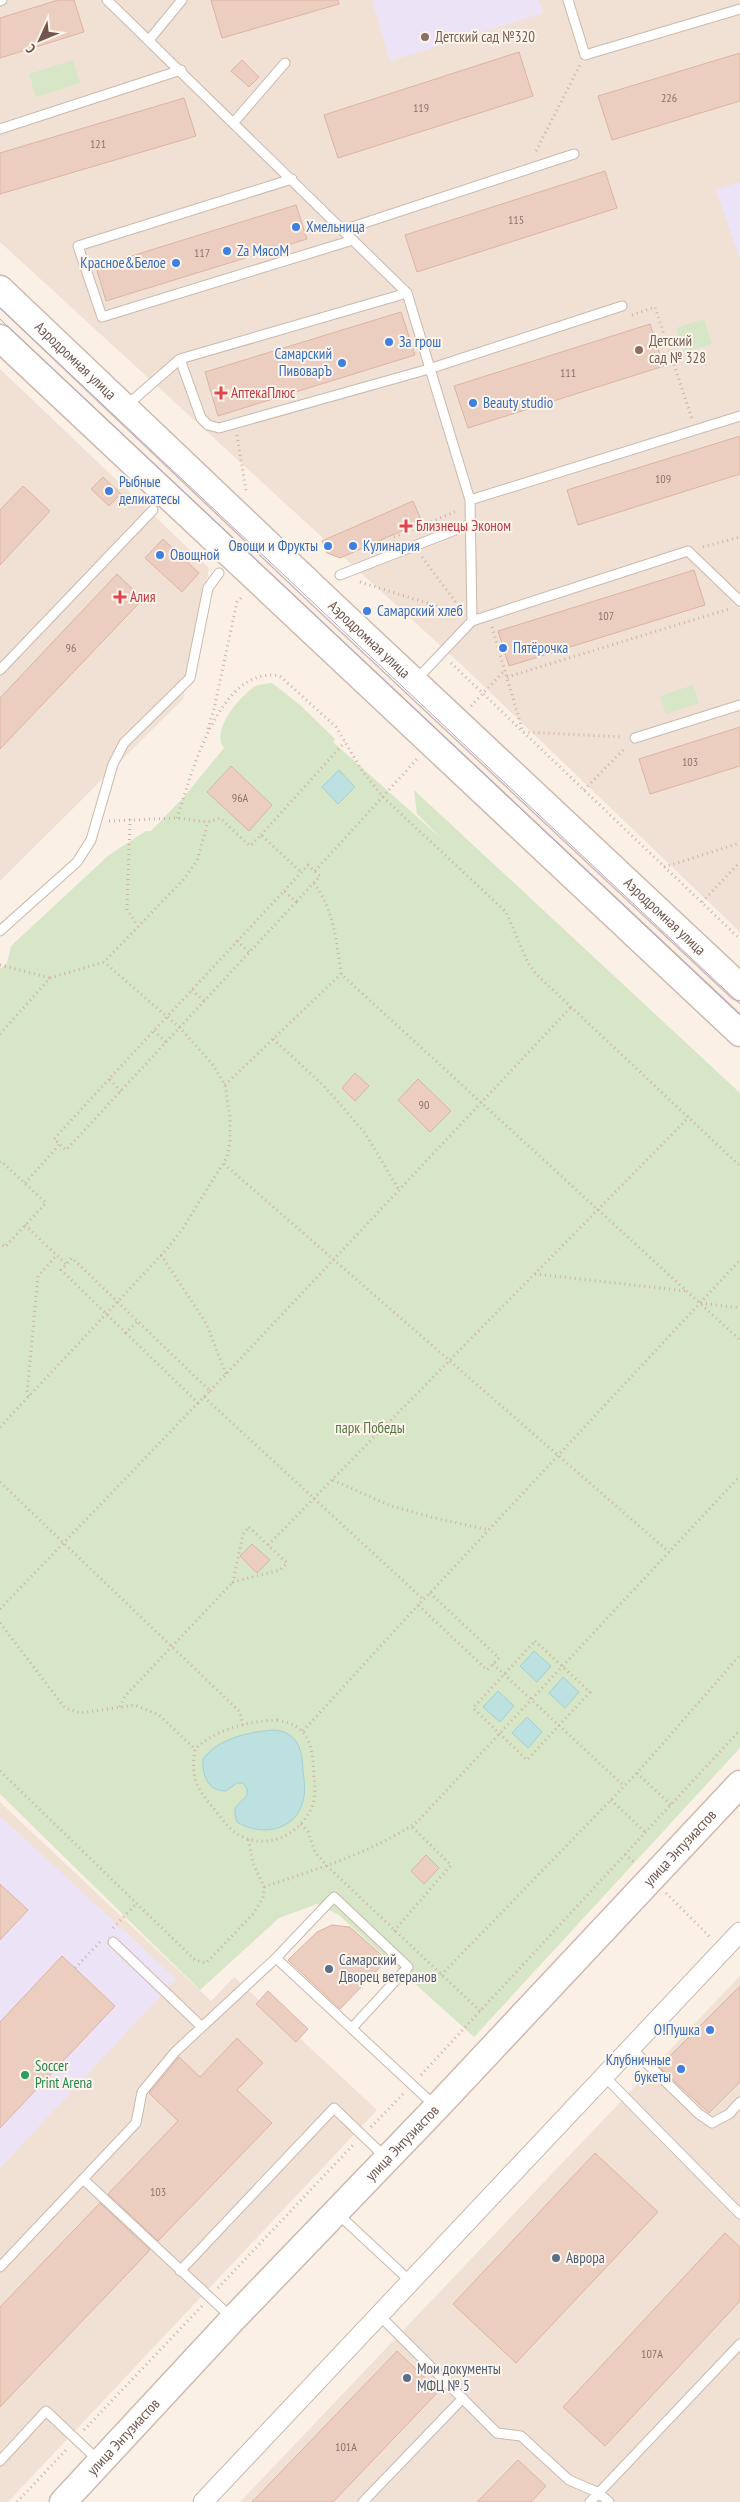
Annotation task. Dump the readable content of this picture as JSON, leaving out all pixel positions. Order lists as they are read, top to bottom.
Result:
{
  "streets": {
    "main road": ["Аэродромная улица", "улица Энтузиастов"]
  },
  "parks": ["парк Победы"],
  "places": {
    "other": [
      "Детский сад №320",
      "Хмельница",
      "Za МясоМ",
      "Красное&Белое",
      "За грош",
      "Детский сад № 328",
      "Самарский ПивоварЪ",
      "Beauty studio",
      "Рыбные деликатесы",
      "Овощи и Фрукты",
      "Кулинария",
      "Овощной",
      "Самарский хлеб",
      "Пятёрочка",
      "Самарский Дворец ветеранов",
      "О!Пушка",
      "Клубничные букеты",
      "Soccer Print Arena",
      "Аврора",
      "Мои документы МФЦ № 5"
    ],
    "health": ["АптекаПлюс", "Близнецы Эконом", "Алия"]
  },
  "house_numbers": [
    "226",
    "119",
    "121",
    "115",
    "117",
    "111",
    "109",
    "107",
    "96",
    "103",
    "96А",
    "90",
    "103",
    "107А",
    "101А"
  ],
  "north": "bottom left"
}
